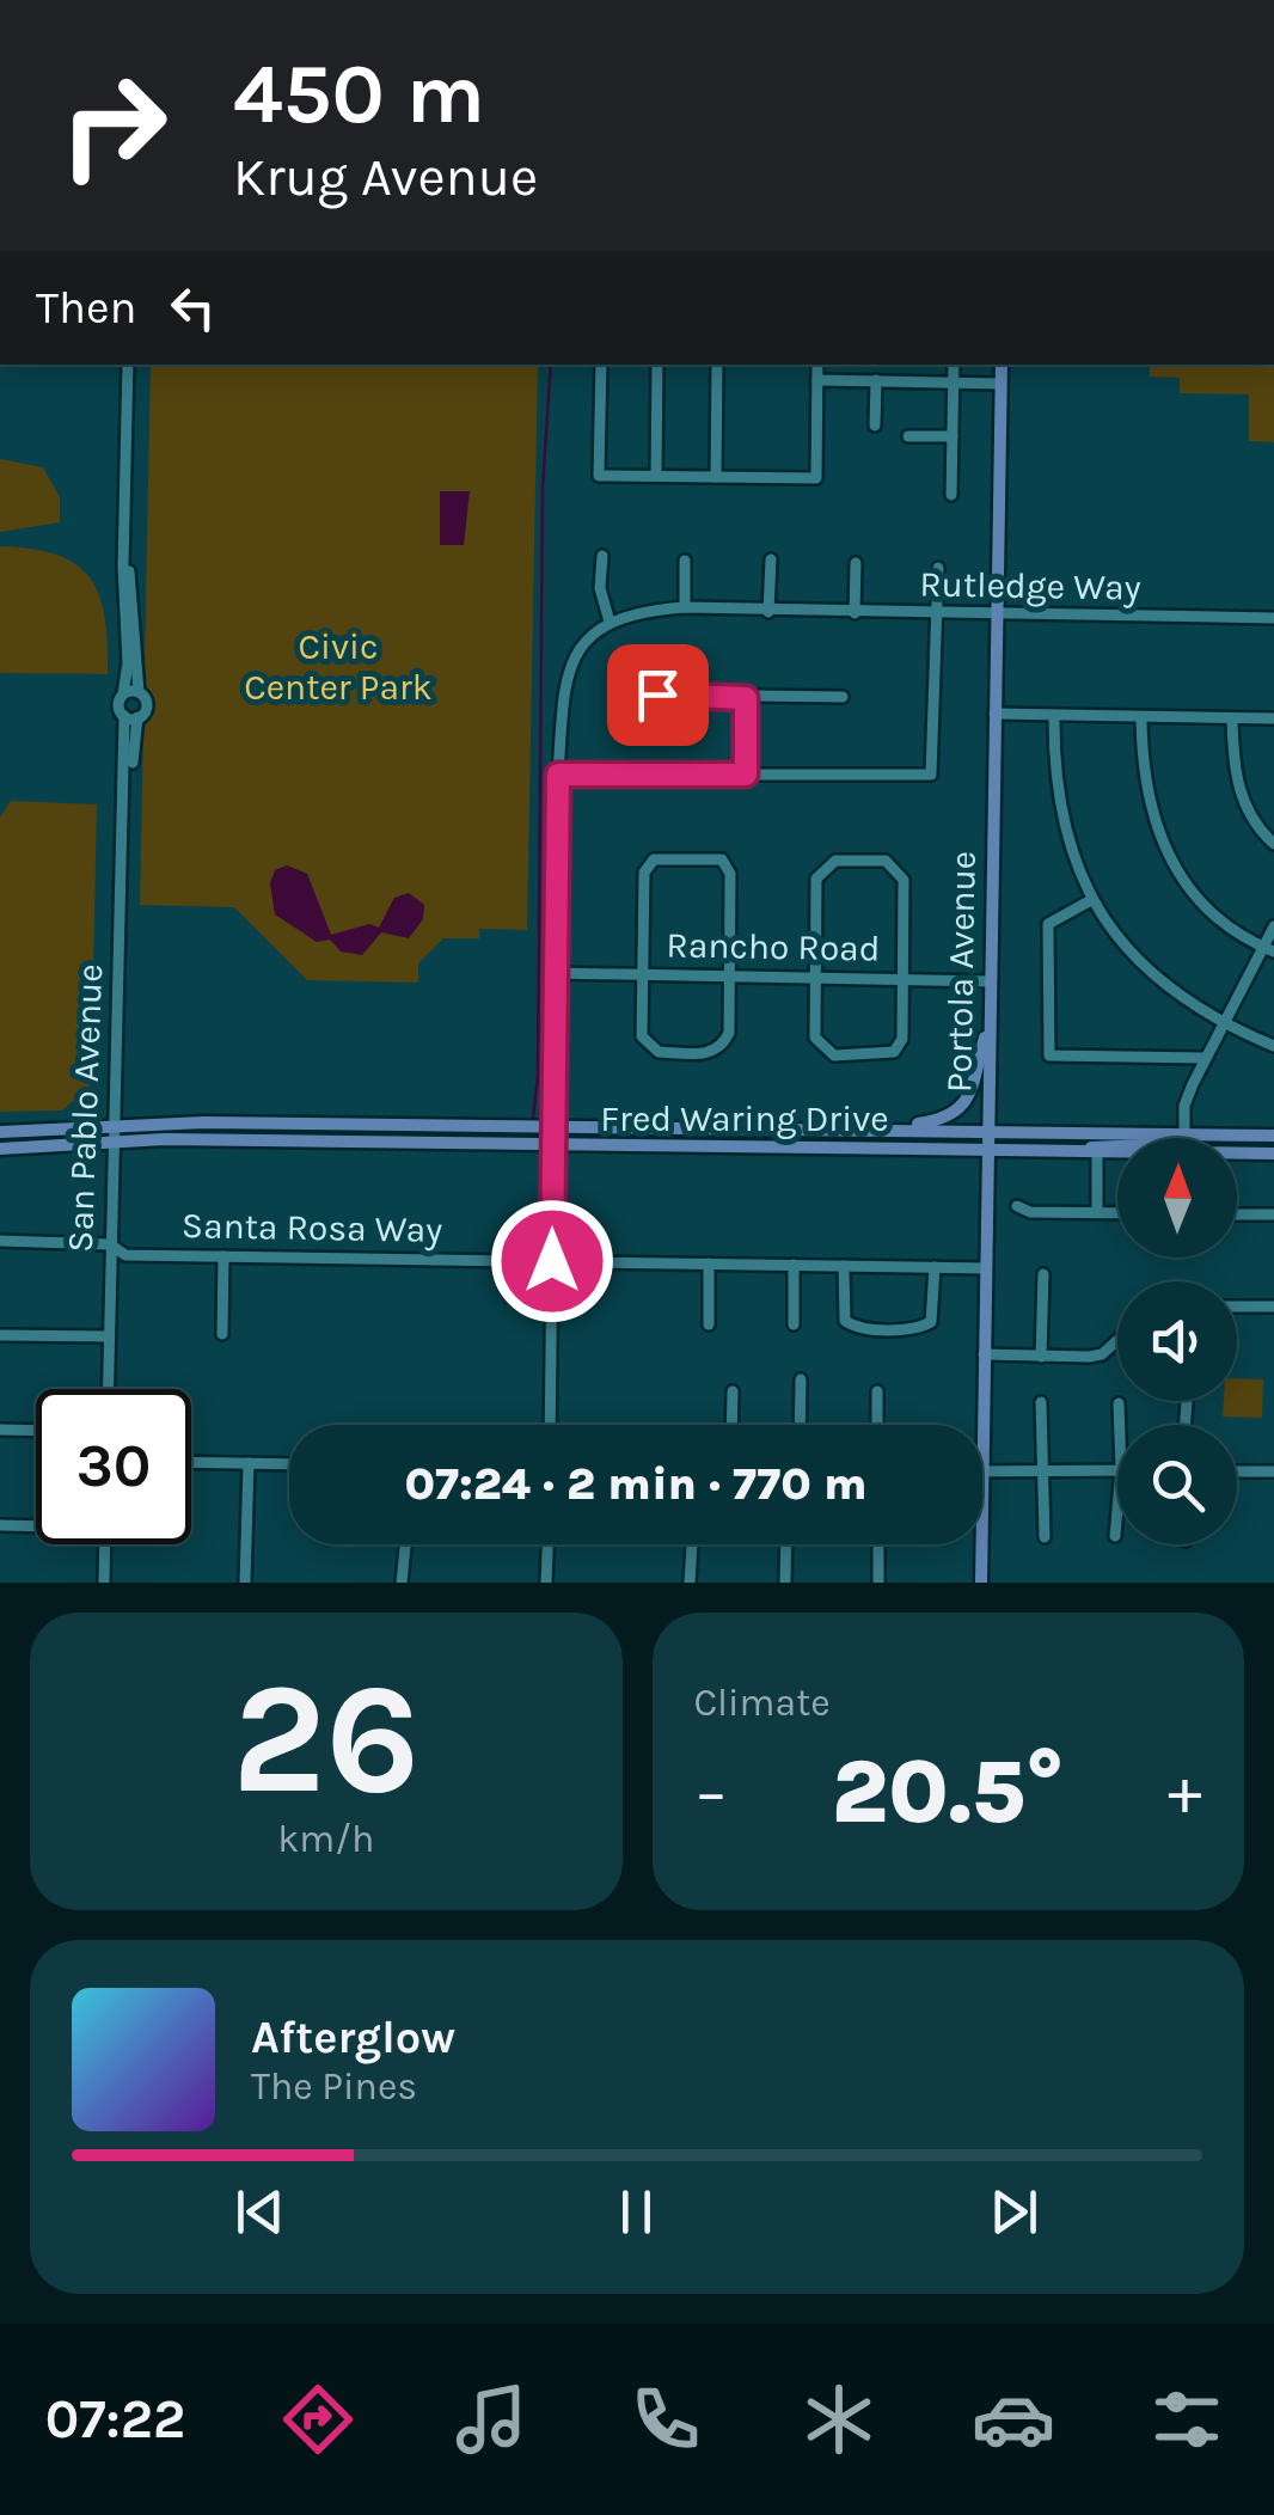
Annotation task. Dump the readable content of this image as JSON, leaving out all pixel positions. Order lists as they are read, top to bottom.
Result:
{
  "streets": {
    "main road": ["Portola Avenue", "Fred Waring Drive"],
    "street": [
      "Rutledge Way",
      "Rancho Road",
      "San Pablo Avenue",
      "Santa Rosa Way"
    ]
  },
  "crossings": [
    ["Rutledge Way", "Portola Avenue"],
    ["Rancho Road", "Portola Avenue"],
    ["Portola Avenue", "Fred Waring Drive"],
    ["Portola Avenue", "Santa Rosa Way"],
    ["San Pablo Avenue", "Fred Waring Drive"],
    ["San Pablo Avenue", "Santa Rosa Way"]
  ],
  "parks": ["Civic Center Park"],
  "north": "top",
  "page": {
    "turn": ["450 m", "Krug Avenue"],
    "then": "Then",
    "limit": "30",
    "trip": "07:24 · 2 min · 770 m",
    "tile": [
      ["26", "km/h"],
      "Climate"
    ],
    "heat": ["−", "20.5°", "+"],
    "song": ["Afterglow", "The Pines"],
    "tabs": "07:22"
  }
}
